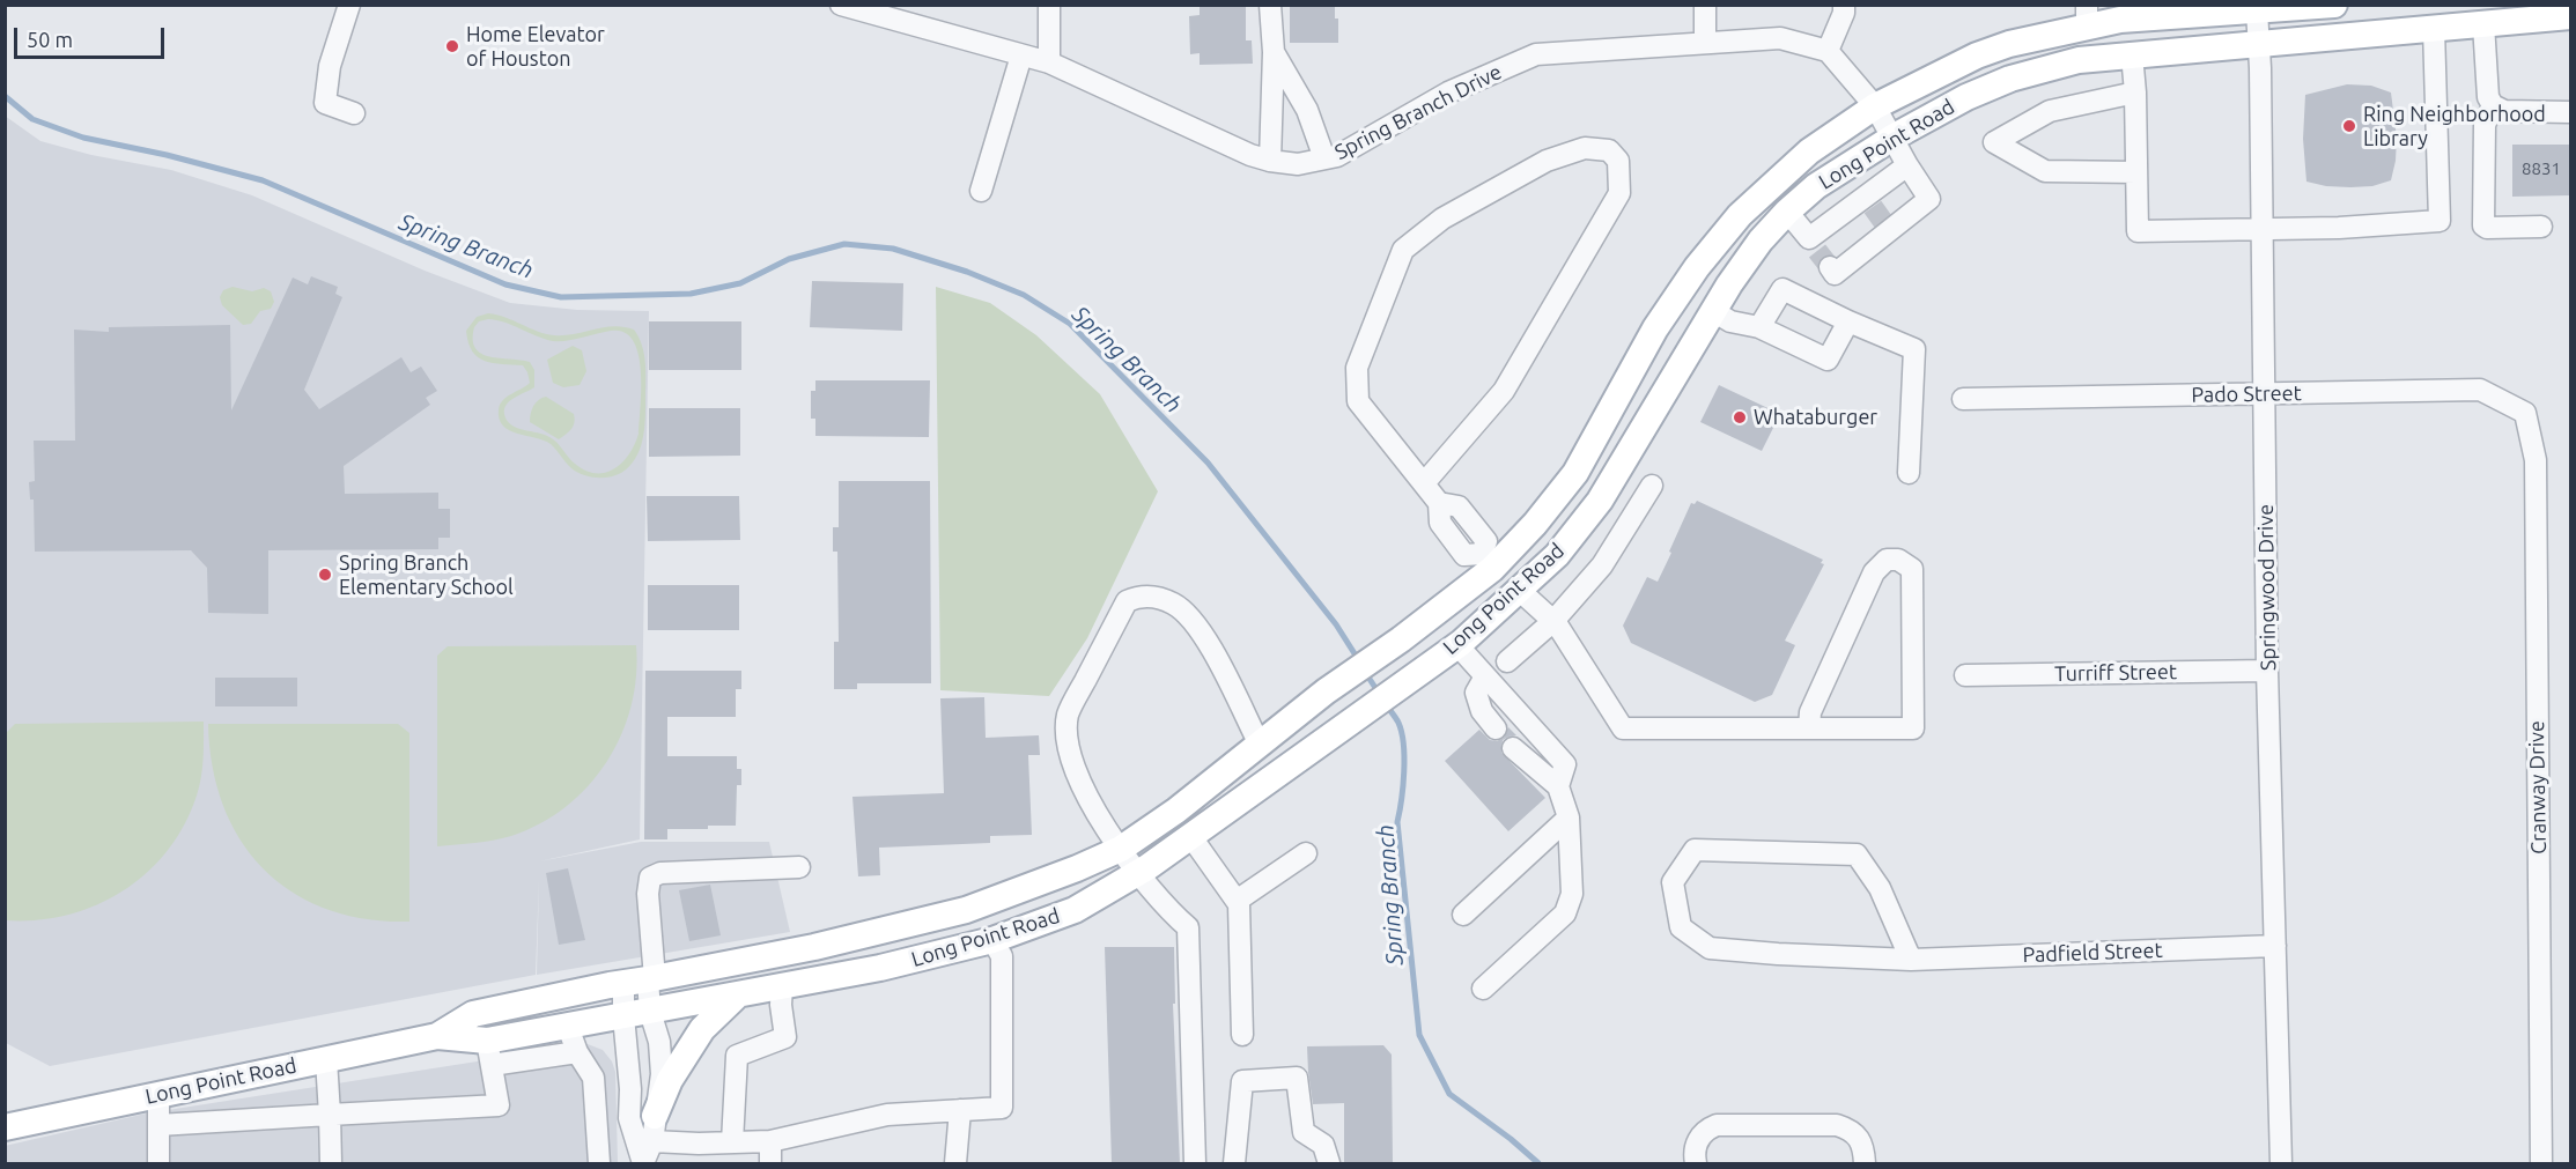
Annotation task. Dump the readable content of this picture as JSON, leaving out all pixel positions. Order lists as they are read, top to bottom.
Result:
{
  "streets": {
    "main road": ["Long Point Road"],
    "street": [
      "Spring Branch Drive",
      "Pado Street",
      "Springwood Drive",
      "Turriff Street",
      "Cranway Drive",
      "Padfield Street"
    ]
  },
  "crossings": [
    ["Long Point Road", "Springwood Drive"],
    ["Pado Street", "Springwood Drive"],
    ["Pado Street", "Cranway Drive"],
    ["Springwood Drive", "Turriff Street"],
    ["Springwood Drive", "Padfield Street"]
  ],
  "water": ["Spring Branch"],
  "places": [
    "Home Elevator of Houston",
    "Ring Neighborhood Library",
    "Whataburger",
    "Spring Branch Elementary School"
  ],
  "house_numbers": ["8831"],
  "scale_bar": "50 m"
}
